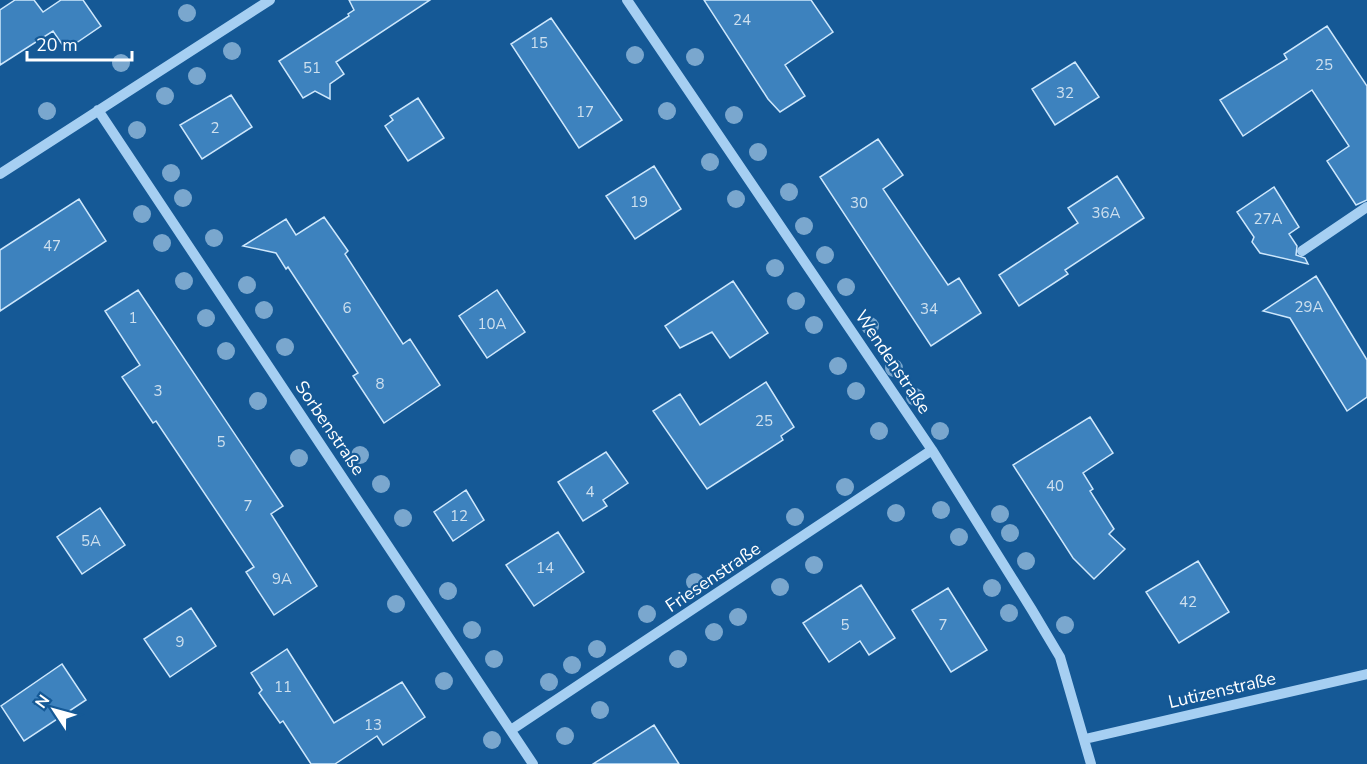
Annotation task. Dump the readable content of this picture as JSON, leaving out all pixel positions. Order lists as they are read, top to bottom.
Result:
{
  "streets": {
    "street": [
      "Wendenstraße",
      "Sorbenstraße",
      "Friesenstraße",
      "Lutizenstraße"
    ]
  },
  "crossings": [
    ["Wendenstraße", "Friesenstraße"],
    ["Wendenstraße", "Lutizenstraße"],
    ["Sorbenstraße", "Friesenstraße"]
  ],
  "house_numbers": [
    "24",
    "15",
    "25",
    "51",
    "32",
    "17",
    "2",
    "19",
    "30",
    "36A",
    "27A",
    "47",
    "29A",
    "6",
    "34",
    "1",
    "10A",
    "8",
    "3",
    "25",
    "5",
    "40",
    "4",
    "7",
    "12",
    "5A",
    "14",
    "9A",
    "42",
    "5",
    "7",
    "9",
    "11",
    "13"
  ],
  "scale_bar": "20 m",
  "north": "top left"
}
